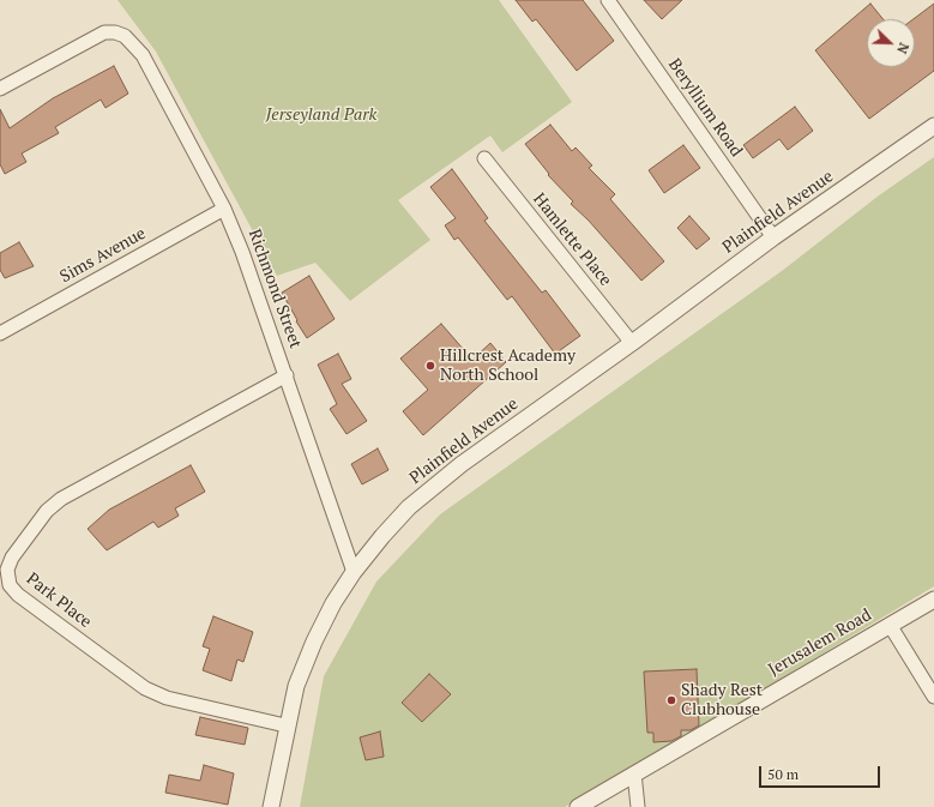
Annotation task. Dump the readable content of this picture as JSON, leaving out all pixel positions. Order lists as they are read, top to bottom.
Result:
{
  "streets": {
    "street": [
      "Beryllium Road",
      "Plainfield Avenue",
      "Hamlette Place",
      "Sims Avenue",
      "Richmond Street",
      "Park Place",
      "Jerusalem Road"
    ]
  },
  "crossings": [
    ["Beryllium Road", "Plainfield Avenue"],
    ["Plainfield Avenue", "Hamlette Place"],
    ["Plainfield Avenue", "Richmond Street"],
    ["Plainfield Avenue", "Park Place"],
    ["Sims Avenue", "Richmond Street"],
    ["Richmond Street", "Park Place"]
  ],
  "parks": ["Jerseyland Park"],
  "places": ["Hillcrest Academy North School", "Shady Rest Clubhouse"],
  "scale_bar": "50 m",
  "north": "bottom right"
}
